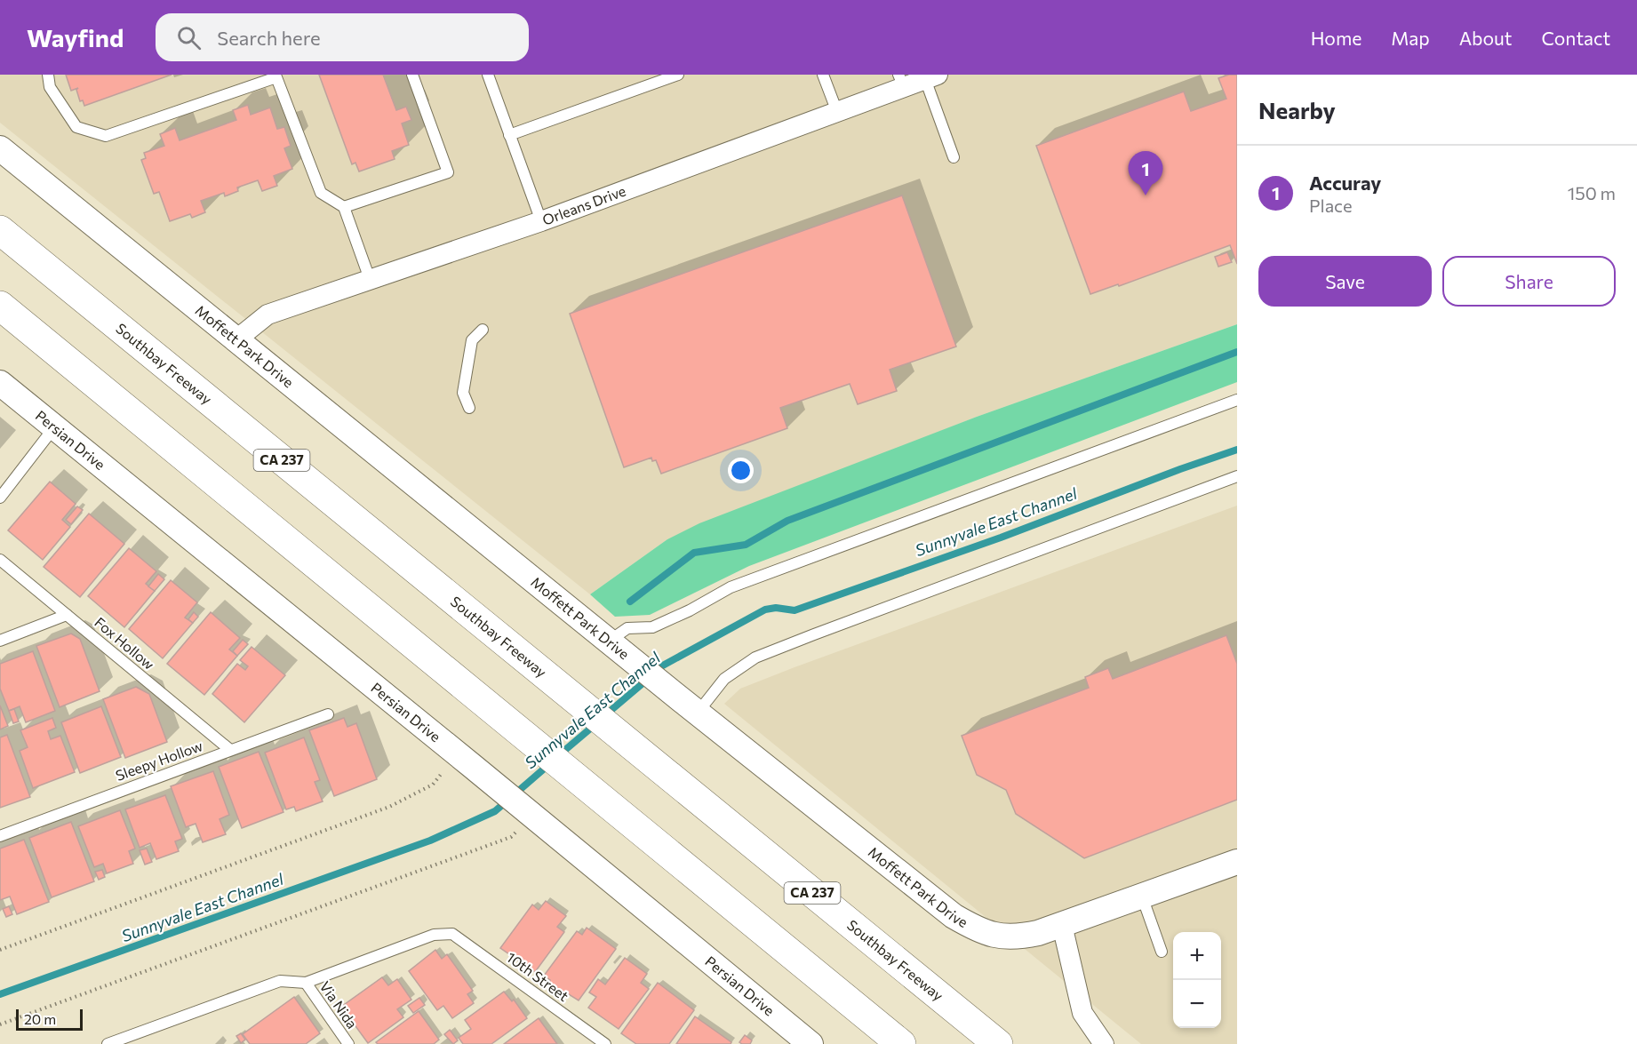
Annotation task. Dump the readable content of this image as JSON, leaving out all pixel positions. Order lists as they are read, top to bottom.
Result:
{
  "streets": {
    "highway": ["Southbay Freeway", "CA 237"],
    "street": ["Orleans Drive", "Moffett Park Drive", "Persian Drive"],
    "lane": [
      "Fox Hollow",
      "Sleepy Hollow",
      "10th Street",
      "Via Nida"
    ]
  },
  "crossings": [
    ["Orleans Drive", "Moffett Park Drive"],
    ["Fox Hollow", "Sleepy Hollow"],
    ["10th Street", "Via Nida"]
  ],
  "water": ["Sunnyvale East Channel"],
  "scale_bar": "20 m",
  "page": {
    "header": "Wayfind",
    "search": "Search here",
    "nav": [
      "Home",
      "Map",
      "About",
      "Contact"
    ],
    "heading": "Nearby",
    "list": [
      {
        "mark": "1",
        "name": "Accuray",
        "note": "Place",
        "value": "150 m"
      }
    ],
    "pins": "1",
    "buttons": ["Save", "Share"],
    "map_buttons": ["+", "−"],
    "scale": "20 m"
  }
}
